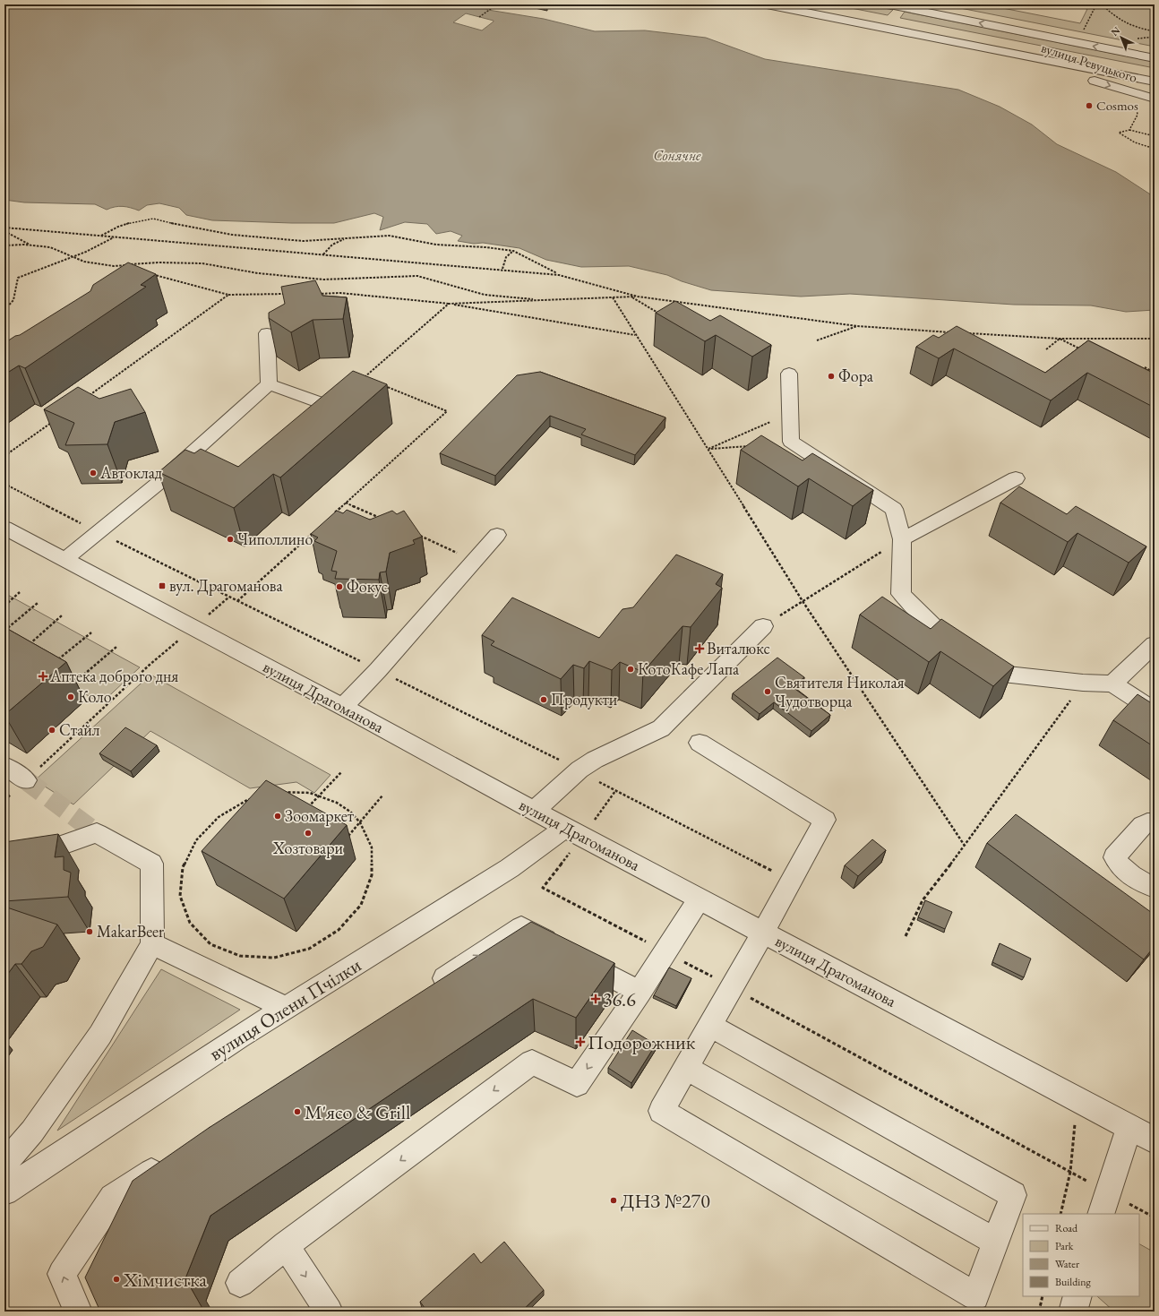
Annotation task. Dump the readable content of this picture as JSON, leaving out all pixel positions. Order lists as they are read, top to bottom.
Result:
{
  "streets": {
    "street": ["вулиця Ревуцького", "вулиця Драгоманова", "вулиця Олени Пчілки"]
  },
  "crossings": [
    ["вулиця Драгоманова", "вулиця Олени Пчілки"]
  ],
  "water": ["Сонячне"],
  "places": {
    "other": [
      "Cosmos",
      "Фора",
      "Автоклад",
      "Чиполлино",
      "Фокус",
      "КотоКафе Лапа",
      "Святителя Николая Чудотворца",
      "Коло",
      "Продукти",
      "Стайл",
      "Зоомаркет",
      "Хозтовари",
      "MakarBeer",
      "М'ясо & Grill",
      "ДНЗ №270",
      "Хімчистка"
    ],
    "transit": ["вул. Драгоманова"],
    "health": [
      "Виталюкс",
      "Аптека доброго дня",
      "36.6",
      "Подорожник"
    ]
  },
  "legend": [
    "Road",
    "Park",
    "Water",
    "Building"
  ],
  "north": "top left"
}
